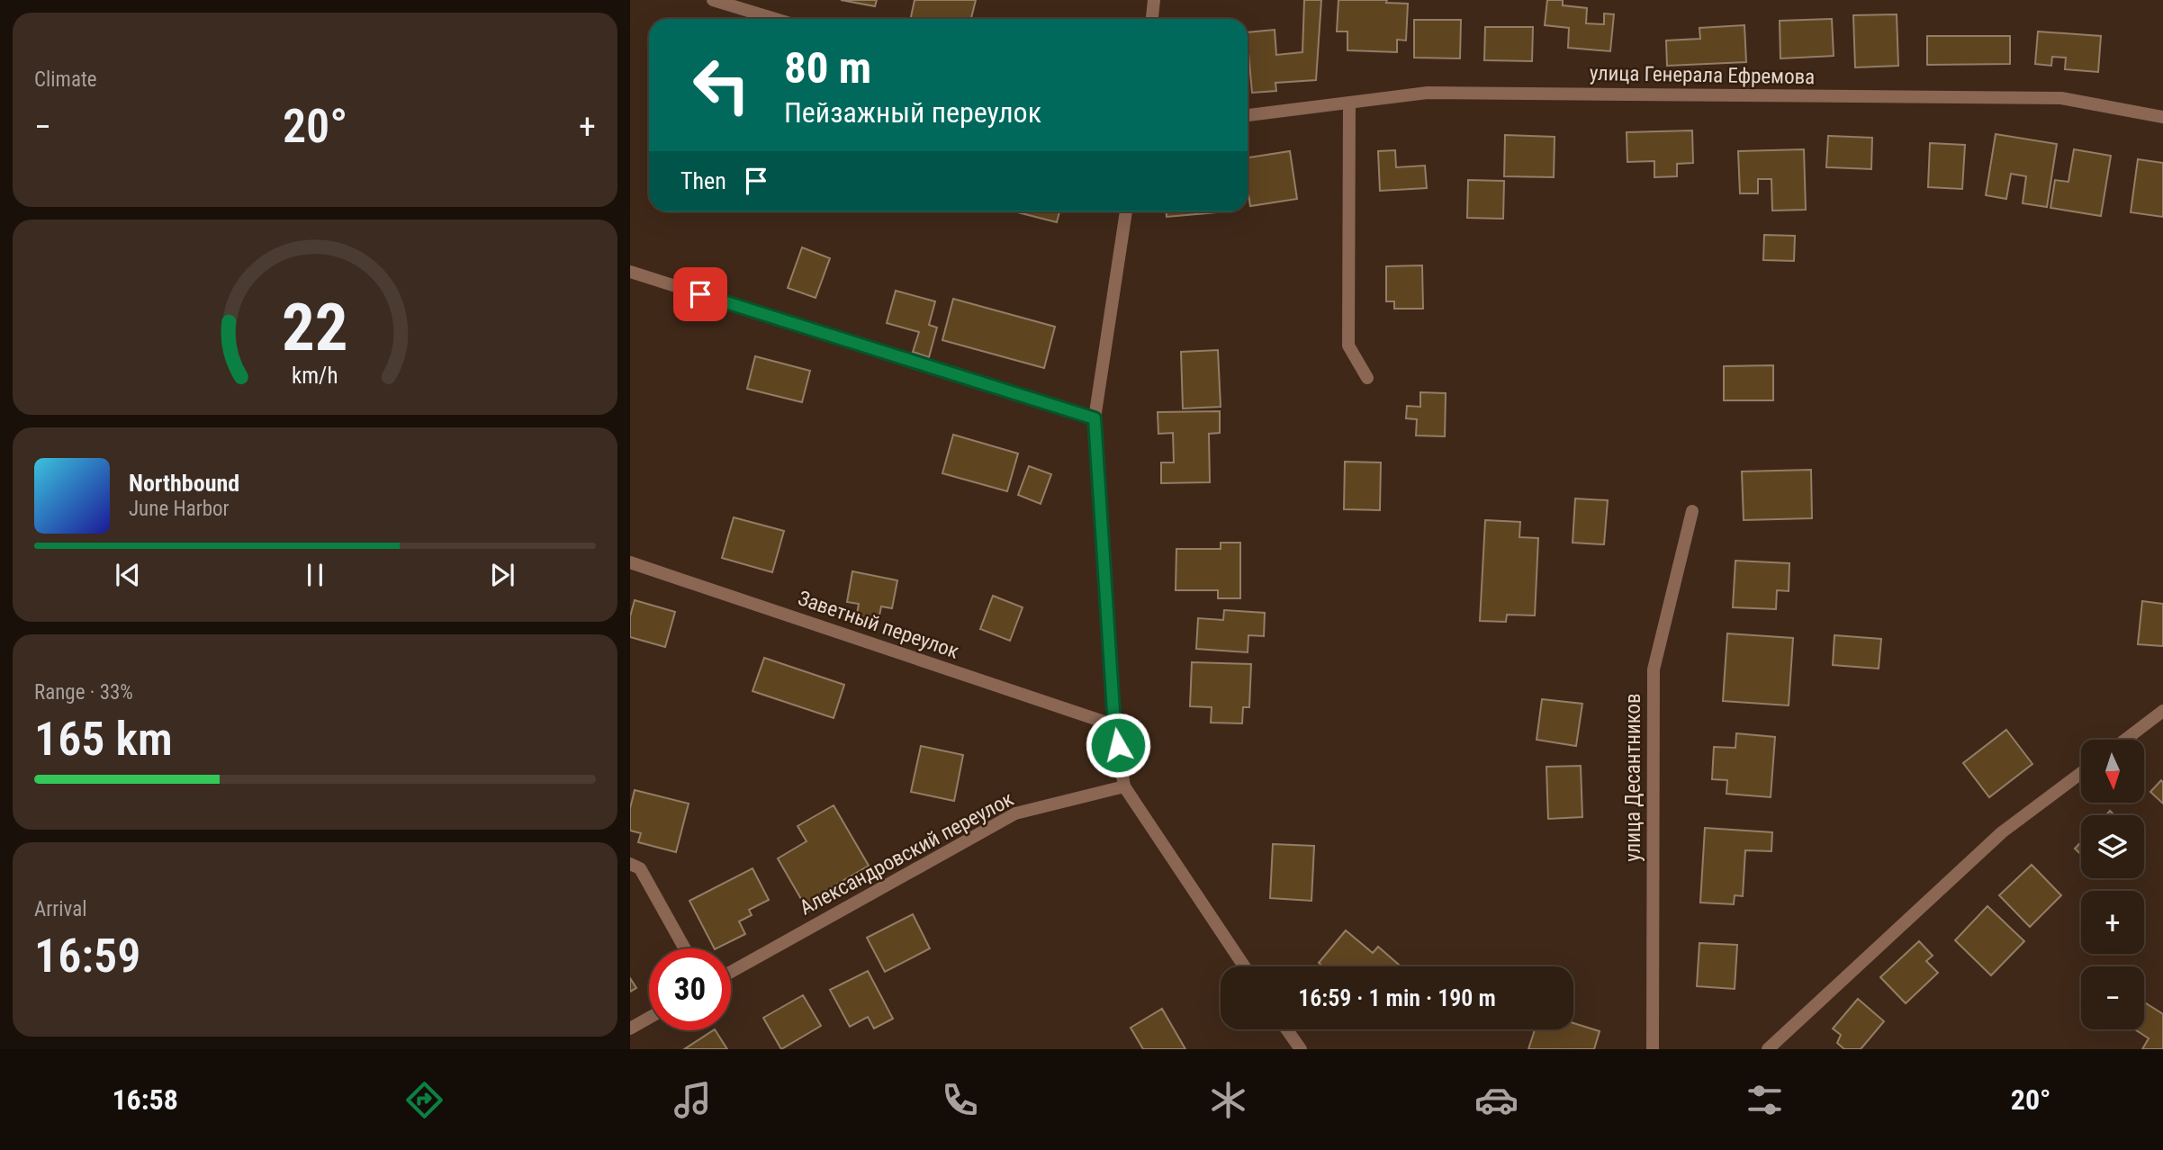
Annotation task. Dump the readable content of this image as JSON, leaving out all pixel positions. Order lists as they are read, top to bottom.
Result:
{
  "streets": {
    "street": [
      "улица Генерала Ефремова",
      "Заветный переулок",
      "улица Десантников",
      "Александровский переулок"
    ]
  },
  "north": "bottom",
  "page": {
    "tile": [
      "Climate",
      ["Range · 33%", "165 km"],
      ["Arrival", "16:59"]
    ],
    "turn": ["80 m", "Пейзажный переулок"],
    "heat": ["−", "20°", "+"],
    "then": "Then",
    "song": ["Northbound", "June Harbor"],
    "map_buttons": ["+", "−"],
    "limit": "30",
    "trip": "16:59 · 1 min · 190 m",
    "tabs": ["16:58", "20°"],
    "gauge": ["22", "km/h"]
  }
}
